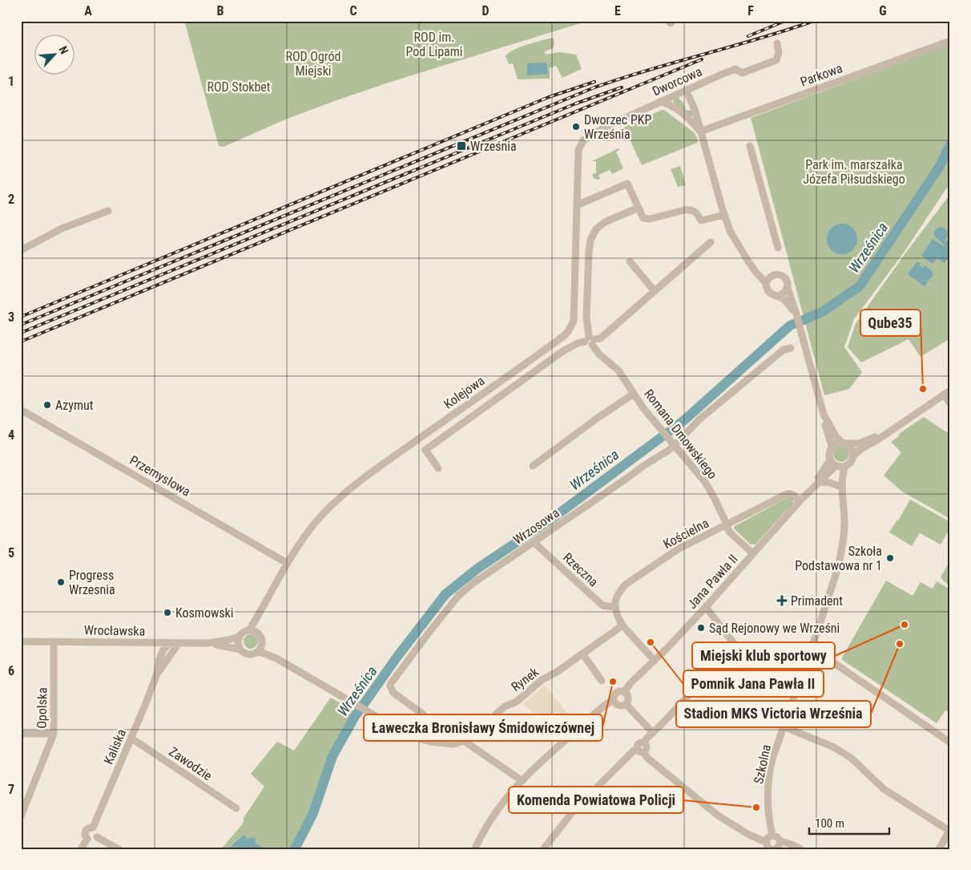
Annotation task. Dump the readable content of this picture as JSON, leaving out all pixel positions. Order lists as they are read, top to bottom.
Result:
{
  "streets": {
    "street": [
      "Parkowa",
      "Dworcowa",
      "Kolejowa",
      "Romana Dmowskiego",
      "Przemysłowa",
      "Wrzosowa",
      "Kościelna",
      "Rzeczna",
      "Jana Pawła II",
      "Wrocławska",
      "Rynek",
      "Opolska",
      "Kaliska",
      "Zawodzie",
      "Szkolna"
    ]
  },
  "crossings": [
    ["Dworcowa", "Kolejowa"],
    ["Kolejowa", "Przemysłowa"],
    ["Kolejowa", "Wrocławska"],
    ["Romana Dmowskiego", "Wrzosowa"],
    ["Romana Dmowskiego", "Kościelna"],
    ["Romana Dmowskiego", "Jana Pawła II"],
    ["Wrzosowa", "Rzeczna"],
    ["Kościelna", "Rzeczna"],
    ["Kościelna", "Jana Pawła II"],
    ["Jana Pawła II", "Szkolna"],
    ["Wrocławska", "Opolska"],
    ["Wrocławska", "Kaliska"],
    ["Kaliska", "Zawodzie"]
  ],
  "water": ["Wrześnica"],
  "parks": [
    "ROD im. Pod Lipami",
    "ROD Ogród Miejski",
    "ROD Stokbet",
    "Park im. marszałka Józefa Piłsudskiego"
  ],
  "places": {
    "other": [
      "Dworzec PKP Września",
      "Qube35",
      "Azymut",
      "Szkoła Podstawowa nr 1",
      "Progress Wrzesnia",
      "Kosmowski",
      "Miejski klub sportowy",
      "Sąd Rejonowy we Wrześni",
      "Pomnik Jana Pawła II",
      "Stadion MKS Victoria Września",
      "Ławeczka Bronisławy Śmidowiczównej",
      "Komenda Powiatowa Policji"
    ],
    "transit": ["Września"],
    "health": ["Primadent"]
  },
  "scale_bar": "100 m",
  "north": "top right",
  "grid": {
    "columns": [
      "A",
      "B",
      "C",
      "D",
      "E",
      "F",
      "G"
    ],
    "rows": [
      "1",
      "2",
      "3",
      "4",
      "5",
      "6",
      "7"
    ]
  }
}
